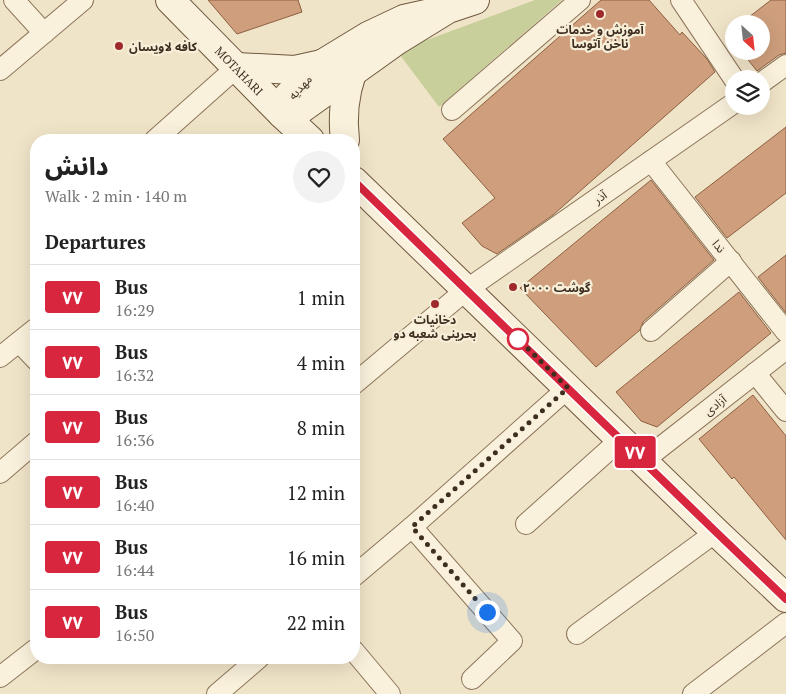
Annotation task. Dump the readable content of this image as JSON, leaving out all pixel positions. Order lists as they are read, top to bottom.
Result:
{
  "streets": {
    "main road": ["MOTAHARI", "مهدیه"],
    "street": ["آذر", "ندا", "آزادی"]
  },
  "crossings": [
    ["MOTAHARI", "مهدیه"],
    ["آذر", "ندا"]
  ],
  "places": [
    "آموزش و خدمات ناخن آتوسا",
    "کافه لاویسان",
    "گوشت ۲۰۰۰",
    "دخانیات بحرینی شعبه دو"
  ],
  "lines": ["bus line ۷۷"],
  "north": "bottom right",
  "page": {
    "on_map": "۷۷",
    "heading": [
      ["دانش", "Walk · 2 min · 140 m"],
      "Departures"
    ],
    "list": [
      {
        "mark": "۷۷",
        "name": "Bus",
        "note": "16:29",
        "value": "1 min"
      },
      {
        "mark": "۷۷",
        "name": "Bus",
        "note": "16:32",
        "value": "4 min"
      },
      {
        "mark": "۷۷",
        "name": "Bus",
        "note": "16:36",
        "value": "8 min"
      },
      {
        "mark": "۷۷",
        "name": "Bus",
        "note": "16:40",
        "value": "12 min"
      },
      {
        "mark": "۷۷",
        "name": "Bus",
        "note": "16:44",
        "value": "16 min"
      },
      {
        "mark": "۷۷",
        "name": "Bus",
        "note": "16:50",
        "value": "22 min"
      }
    ]
  }
}
